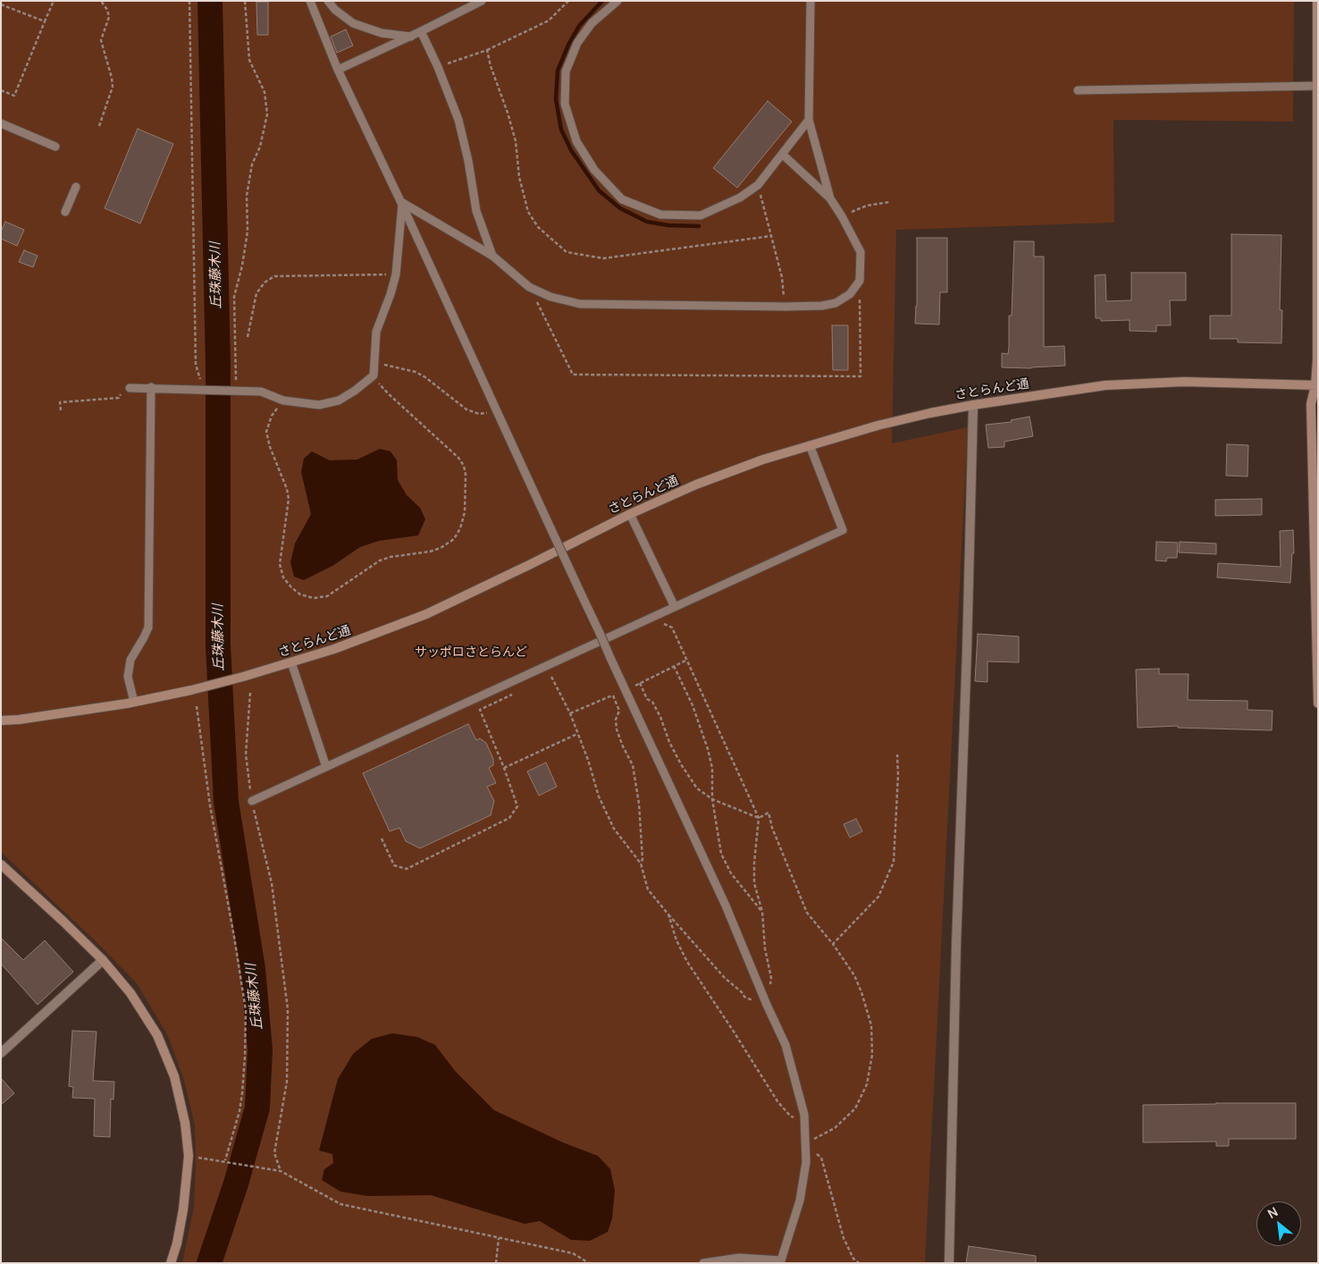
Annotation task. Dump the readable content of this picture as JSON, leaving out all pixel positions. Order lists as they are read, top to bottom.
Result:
{
  "streets": {
    "street": ["さとらんど通"]
  },
  "water": ["丘珠藤木川"],
  "parks": ["サッポロさとらんど"],
  "north": "top left"
}
